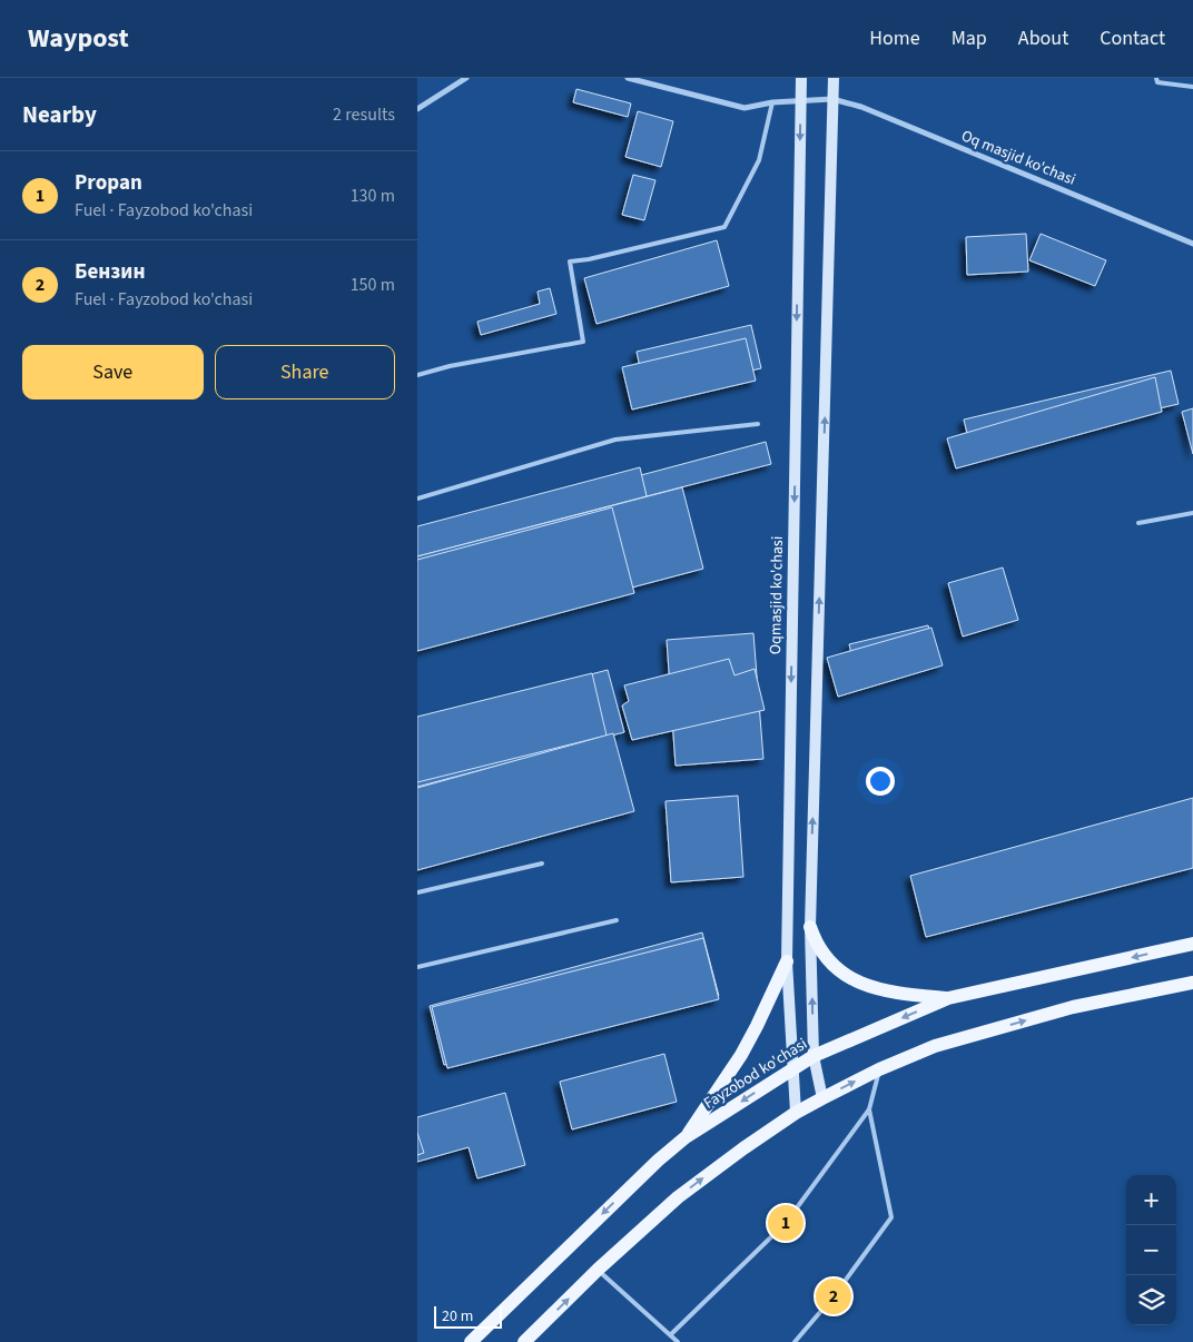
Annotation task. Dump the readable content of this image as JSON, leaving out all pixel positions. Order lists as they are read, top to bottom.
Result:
{
  "streets": {
    "main road": ["Oqmasjid ko'chasi", "Fayzobod ko'chasi"],
    "street": ["Oq masjid ko'chasi"]
  },
  "crossings": [
    ["Oqmasjid ko'chasi", "Fayzobod ko'chasi"]
  ],
  "scale_bar": "20 m",
  "page": {
    "header": "Waypost",
    "nav": [
      "Home",
      "Map",
      "About",
      "Contact"
    ],
    "heading": ["Nearby", "2 results"],
    "list": [
      {
        "mark": "1",
        "name": "Propan",
        "note": "Fuel · Fayzobod ko'chasi",
        "value": "130 m"
      },
      {
        "mark": "2",
        "name": "Бензин",
        "note": "Fuel · Fayzobod ko'chasi",
        "value": "150 m"
      }
    ],
    "buttons": ["Save", "Share"],
    "map_buttons": ["+", "−"],
    "pins": ["1", "2"],
    "scale": "20 m"
  }
}
